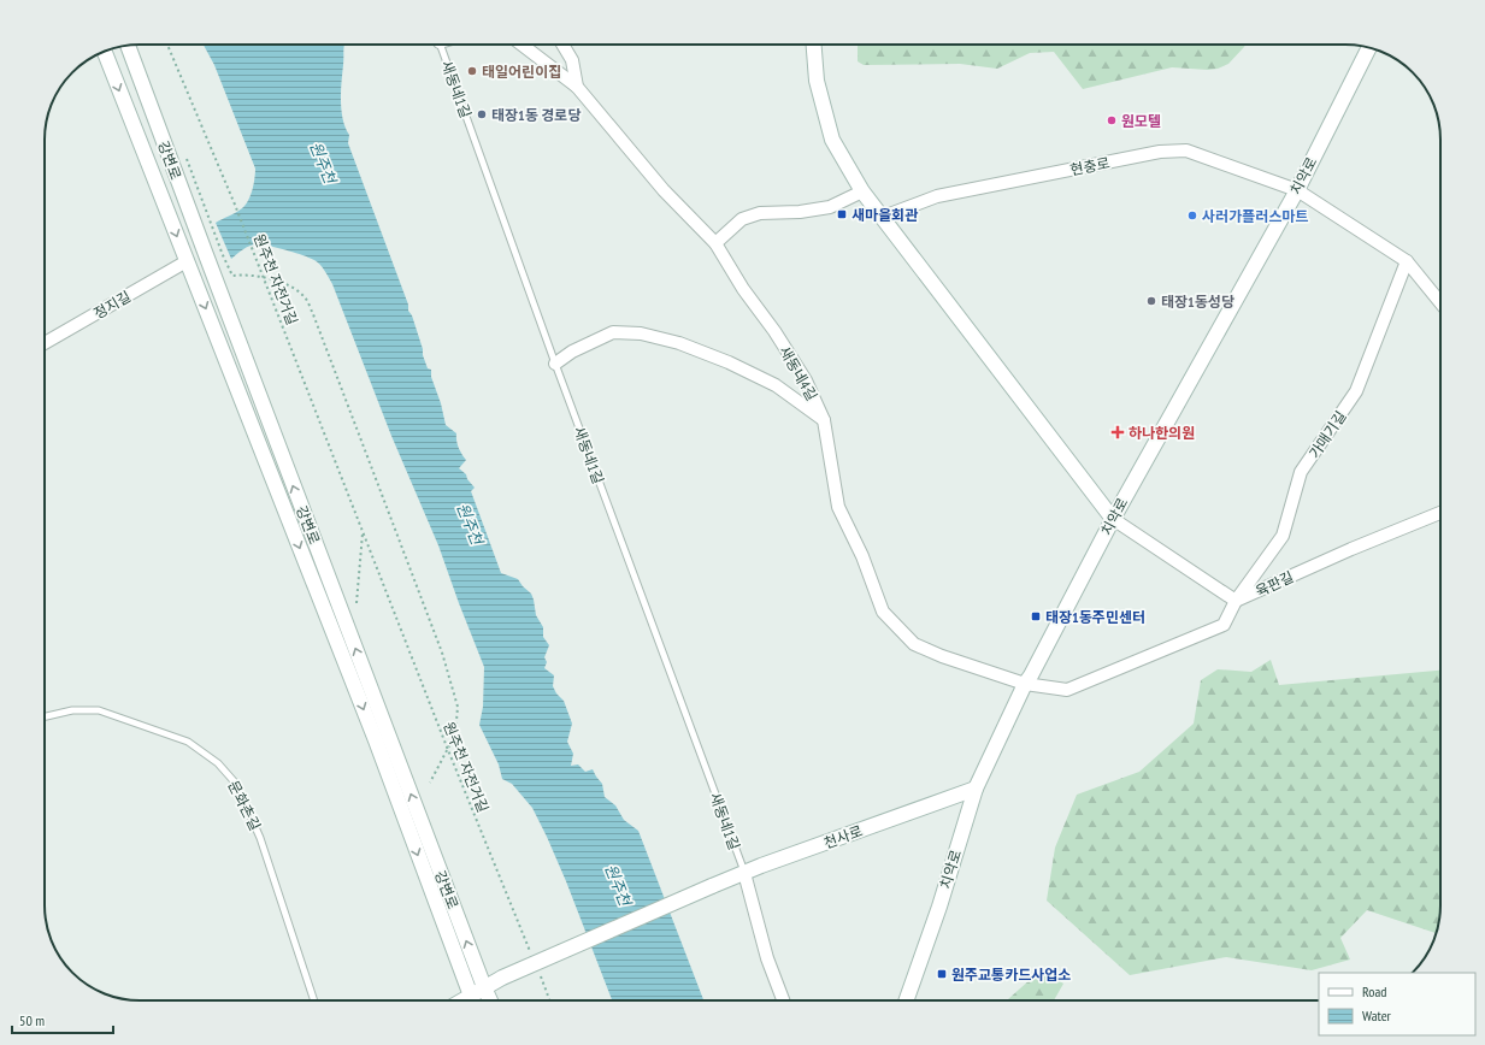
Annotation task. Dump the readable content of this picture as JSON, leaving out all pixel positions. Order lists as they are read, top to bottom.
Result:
{
  "streets": {
    "street": [
      "강변로",
      "현충로",
      "치악로",
      "정지길",
      "새동네4길",
      "가매기길",
      "육판길",
      "천사로"
    ],
    "lane": ["새동네1길", "문화촌길"],
    "path": ["원주천 자전거길"]
  },
  "crossings": [
    ["새동네1길", "천사로"],
    ["강변로", "정지길"],
    ["강변로", "천사로"],
    ["현충로", "치악로"],
    ["치악로", "새동네4길"],
    ["치악로", "가매기길"],
    ["치악로", "천사로"],
    ["새동네4길", "가매기길"],
    ["가매기길", "육판길"]
  ],
  "water": ["원주천"],
  "places": {
    "other": [
      "태일어린이집",
      "태장1동 경로당",
      "원모텔",
      "사러가플러스마트",
      "태장1동성당"
    ],
    "transit": ["새마을회관", "태장1동주민센터", "원주교통카드사업소"],
    "health": ["하나한의원"]
  },
  "legend": ["Road", "Water"],
  "scale_bar": "50 m"
}
